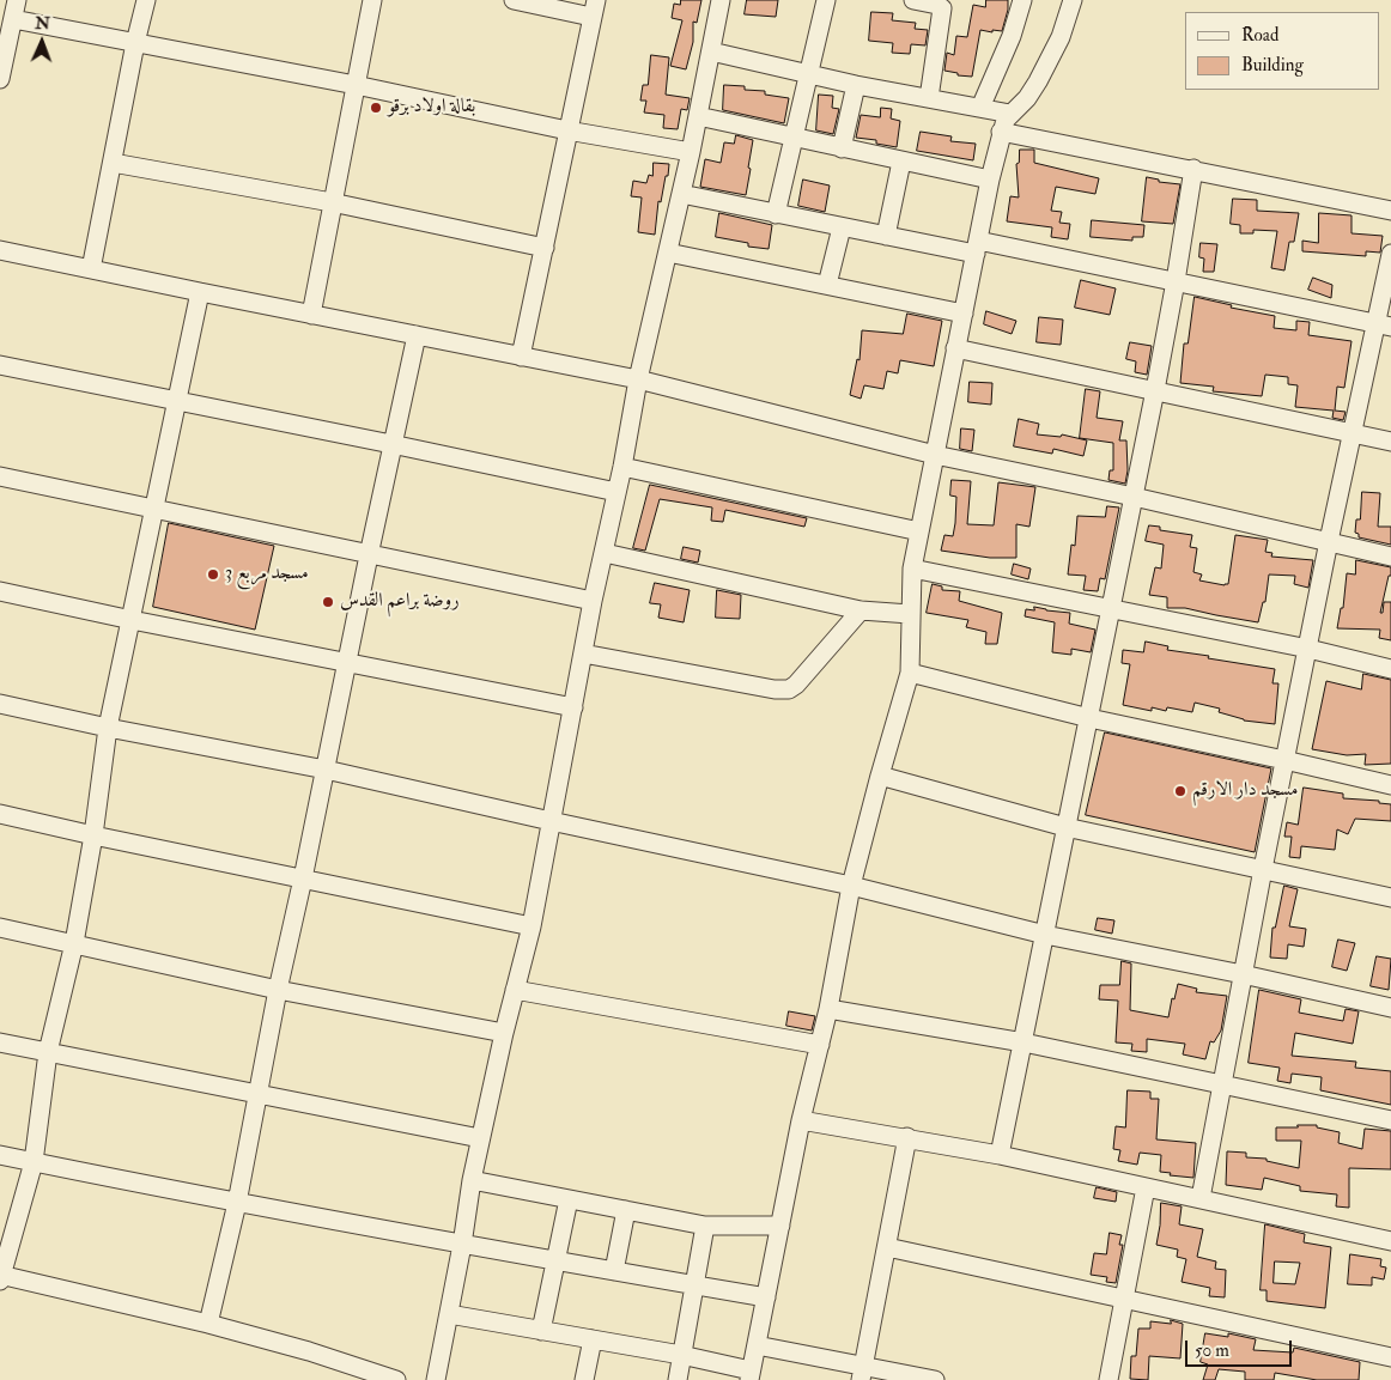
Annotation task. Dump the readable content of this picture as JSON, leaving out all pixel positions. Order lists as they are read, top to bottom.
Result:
{
  "places": [
    "بقالة اولاد برقو",
    "مسجد مربع 3",
    "روضة براعم القدس",
    "مسجد دار الارقم"
  ],
  "legend": ["Road", "Building"],
  "scale_bar": "50 m",
  "north": "top"
}
